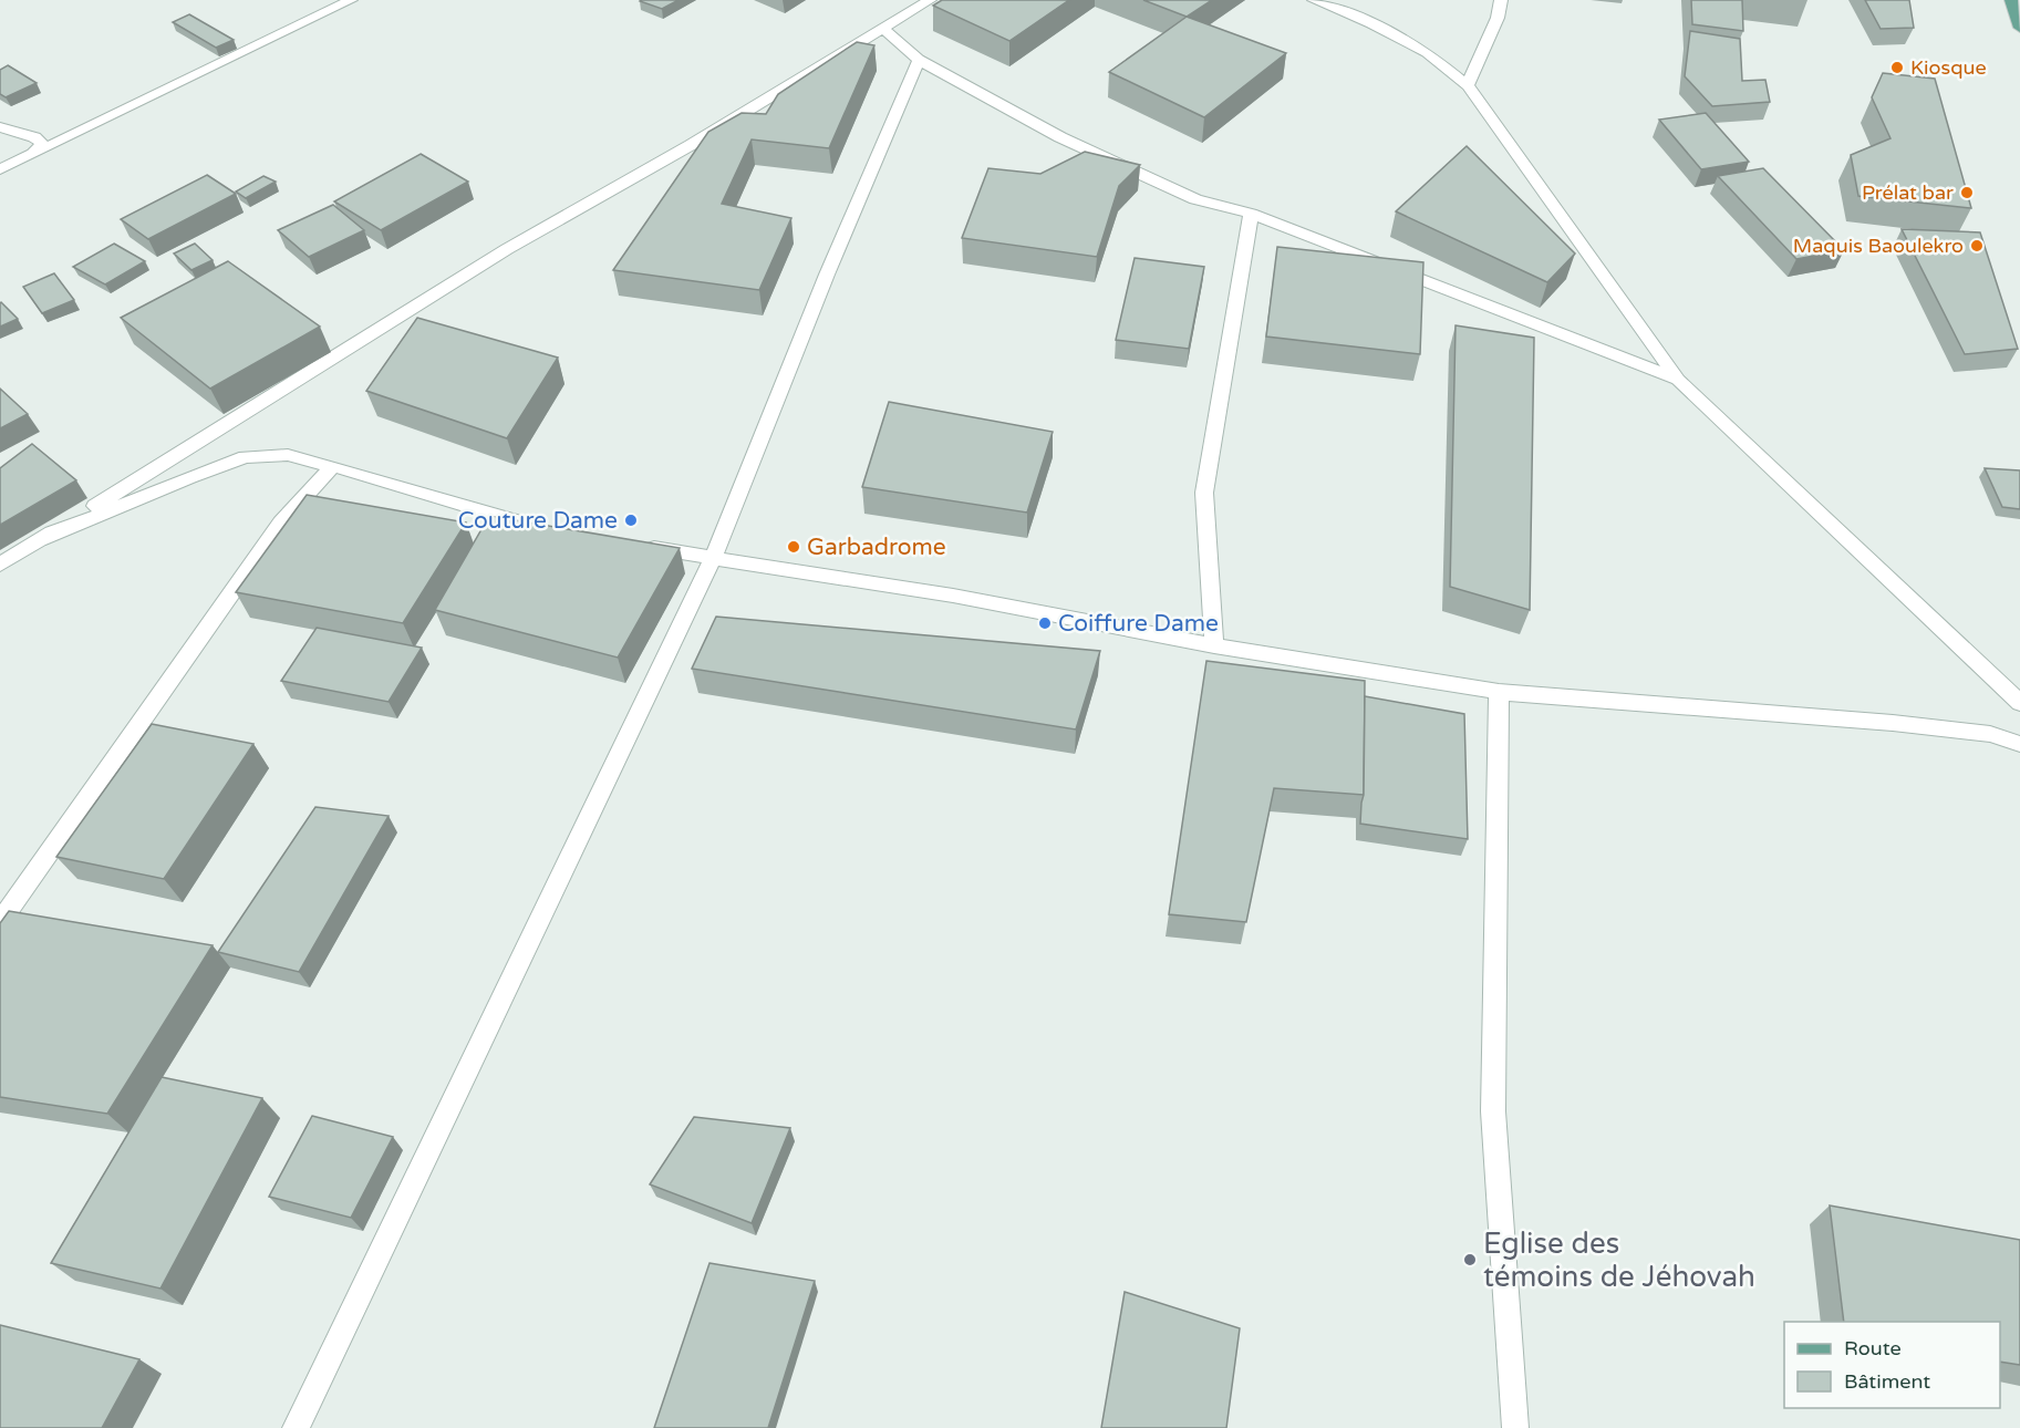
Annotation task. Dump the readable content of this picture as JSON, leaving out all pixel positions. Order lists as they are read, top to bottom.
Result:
{
  "places": [
    "Kiosque",
    "Prélat bar",
    "Maquis Baoulekro",
    "Couture Dame",
    "Garbadrome",
    "Coiffure Dame",
    "Eglise des témoins de Jéhovah"
  ],
  "legend": ["Route", "Bâtiment"]
}
